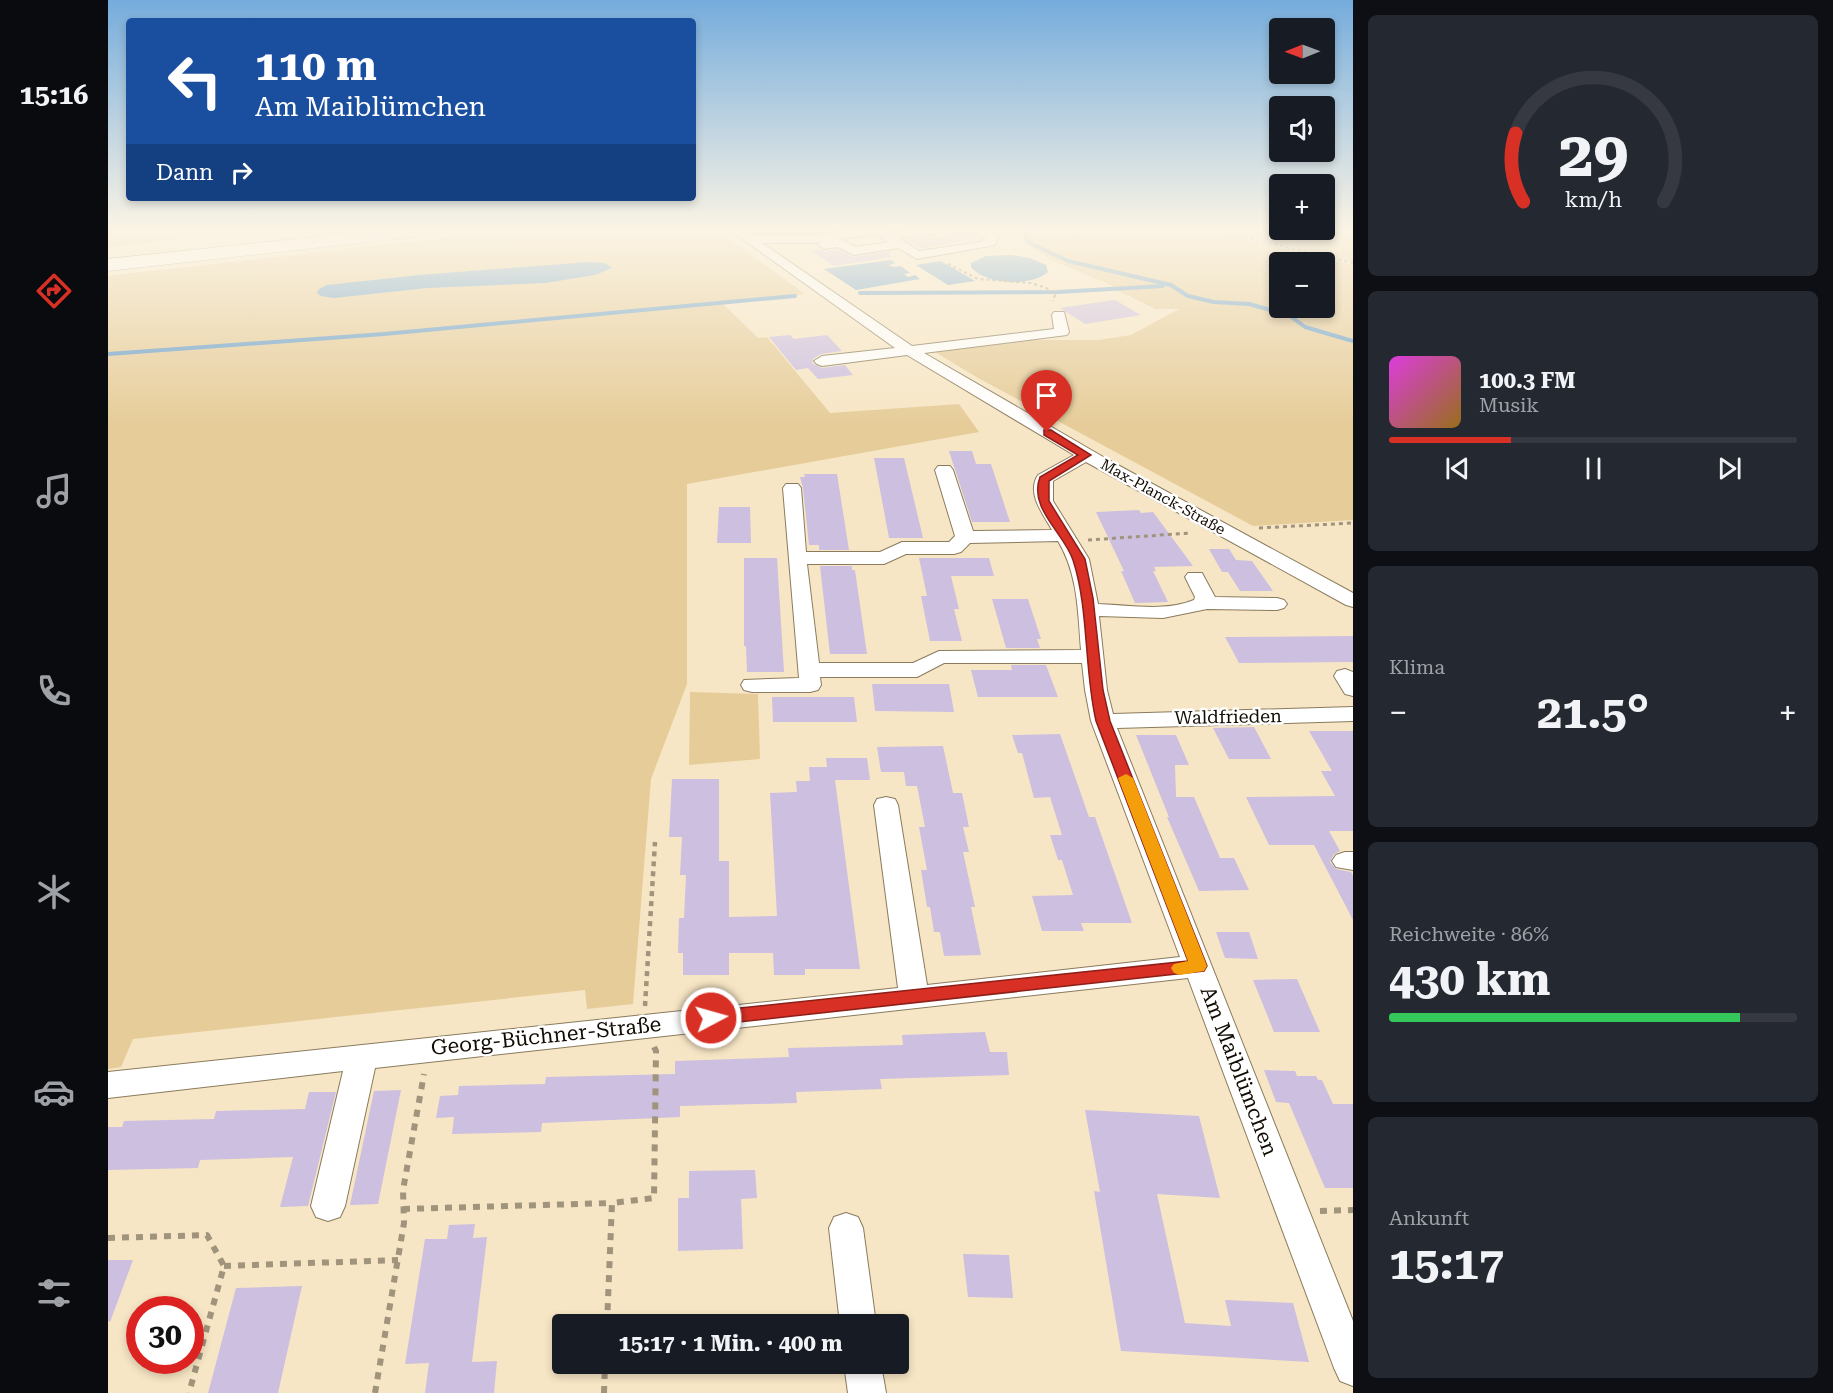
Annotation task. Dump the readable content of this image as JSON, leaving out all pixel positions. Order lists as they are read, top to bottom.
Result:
{
  "streets": {
    "street": [
      "Max-Planck-Straße",
      "Waldfrieden",
      "Georg-Büchner-Straße",
      "Am Maiblümchen"
    ]
  },
  "crossings": [
    ["Max-Planck-Straße", "Am Maiblümchen"],
    ["Waldfrieden", "Am Maiblümchen"],
    ["Georg-Büchner-Straße", "Am Maiblümchen"]
  ],
  "north": "left",
  "page": {
    "tabs": "15:16",
    "map_buttons": ["+", "−"],
    "turn": ["110 m", "Am Maiblümchen"],
    "then": "Dann",
    "song": ["100.3 FM", "Musik"],
    "tile": [
      "Klima",
      ["Reichweite · 86%", "430 km"],
      ["Ankunft", "15:17"]
    ],
    "heat": ["−", "21.5°", "+"],
    "limit": "30",
    "trip": "15:17 · 1 Min. · 400 m",
    "gauge": ["29", "km/h"]
  }
}
